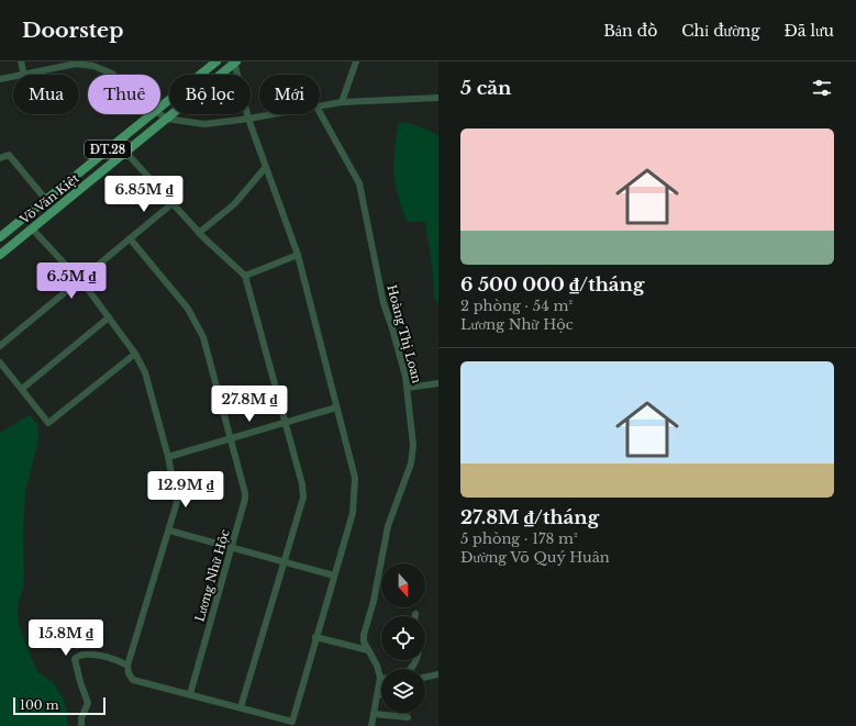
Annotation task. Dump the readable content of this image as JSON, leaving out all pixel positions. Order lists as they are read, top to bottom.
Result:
{
  "streets": {
    "main road": ["ĐT.28", "Võ Văn Kiệt"],
    "street": ["Hoàng Thị Loan", "Lương Nhữ Hộc"]
  },
  "scale_bar": "100 m",
  "north": "bottom",
  "page": {
    "header": "Doorstep",
    "nav": ["Bản đồ", "Chỉ đường", "Đã lưu"],
    "heading": "5 căn",
    "chip": [
      "Mua",
      "Thuê",
      "Bộ lọc",
      "Mới"
    ],
    "list": [
      {
        "name": "6 500 000 ₫/tháng",
        "note": "2 phòng · 54 m² · Lương Nhữ Hộc"
      },
      {
        "name": "27.8M ₫/tháng",
        "note": "5 phòng · 178 m² · Đường Võ Quý Huân"
      }
    ],
    "price": [
      "6.85M ₫",
      "6.5M ₫",
      "27.8M ₫",
      "12.9M ₫",
      "15.8M ₫"
    ],
    "scale": "100 m"
  }
}
